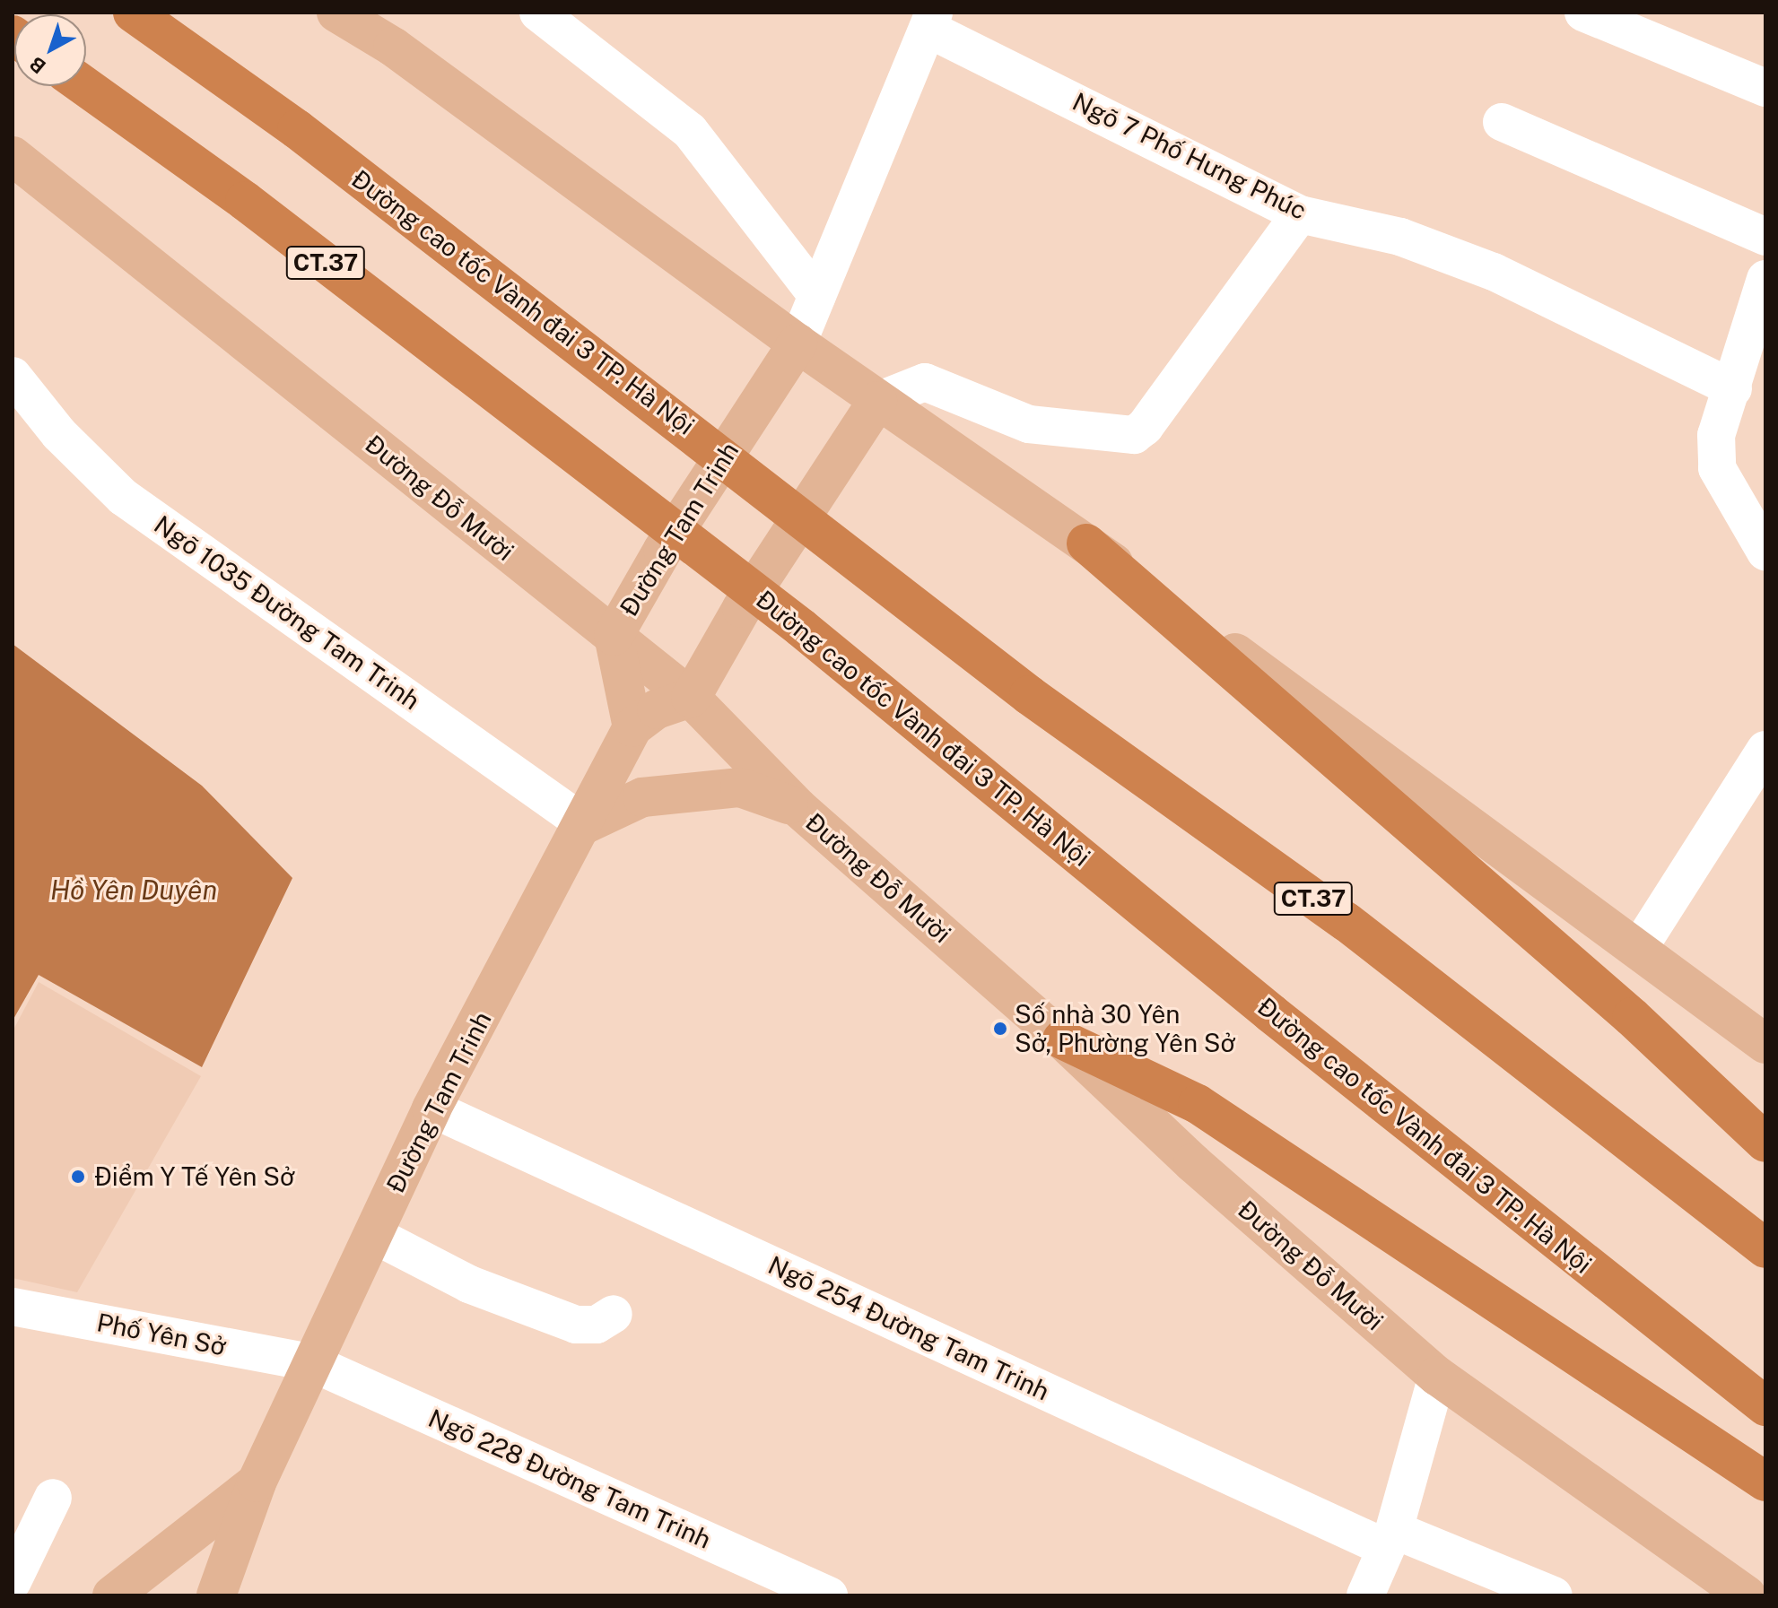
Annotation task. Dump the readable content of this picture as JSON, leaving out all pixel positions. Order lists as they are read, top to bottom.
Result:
{
  "streets": {
    "highway": ["CT.37", "Đường cao tốc Vành đai 3 TP. Hà Nội"],
    "main road": ["Đường Đỗ Mười", "Đường Tam Trinh"],
    "street": [
      "Ngõ 7 Phố Hưng Phúc",
      "Ngõ 1035 Đường Tam Trinh",
      "Ngõ 254 Đường Tam Trinh",
      "Phố Yên Sở",
      "Ngõ 228 Đường Tam Trinh"
    ]
  },
  "crossings": [
    ["Đường Đỗ Mười", "Đường Tam Trinh"],
    ["Đường Tam Trinh", "Ngõ 1035 Đường Tam Trinh"],
    ["Đường Tam Trinh", "Ngõ 254 Đường Tam Trinh"],
    ["Đường Tam Trinh", "Phố Yên Sở"],
    ["Đường Tam Trinh", "Ngõ 228 Đường Tam Trinh"],
    ["Phố Yên Sở", "Ngõ 228 Đường Tam Trinh"]
  ],
  "water": ["Hồ Yên Duyên"],
  "places": ["Số nhà 30 Yên Sở, Phường Yên Sở", "Điểm Y Tế Yên Sở"],
  "north": "bottom left"
}
